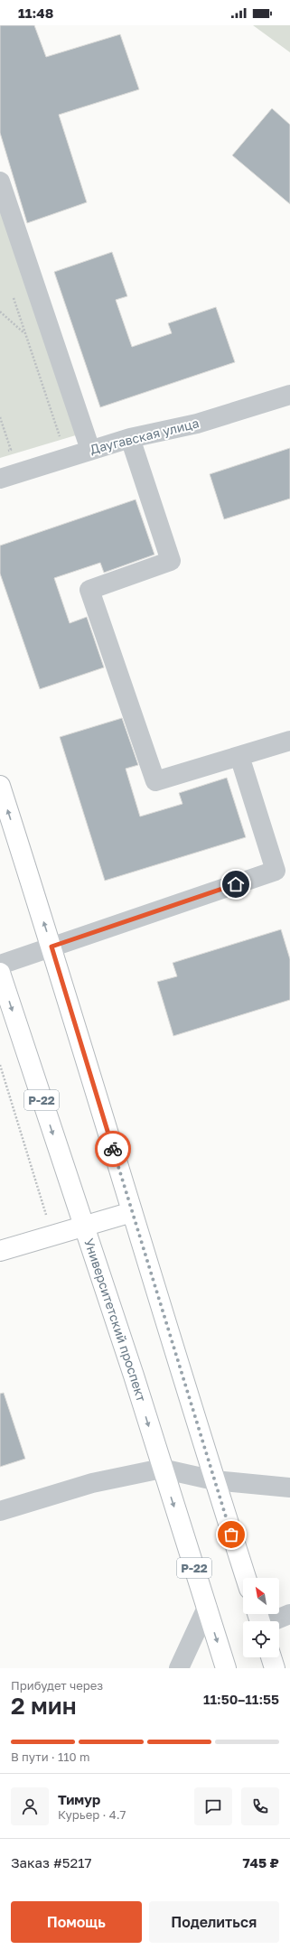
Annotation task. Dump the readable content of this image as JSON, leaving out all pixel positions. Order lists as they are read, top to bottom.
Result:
{
  "streets": {
    "main road": ["Р-22", "Университетский проспект"],
    "street": ["Даугавская улица"]
  },
  "north": "top left",
  "page": {
    "status": "11:48",
    "heading": ["2 мин", "Прибудет через", "11:50–11:55"],
    "panel": [
      "Тимур",
      "Курьер · 4.7",
      "Заказ #5217",
      "745 ₽"
    ],
    "bar": "В пути · 110 m",
    "buttons": ["Помощь", "Поделиться"]
  }
}
